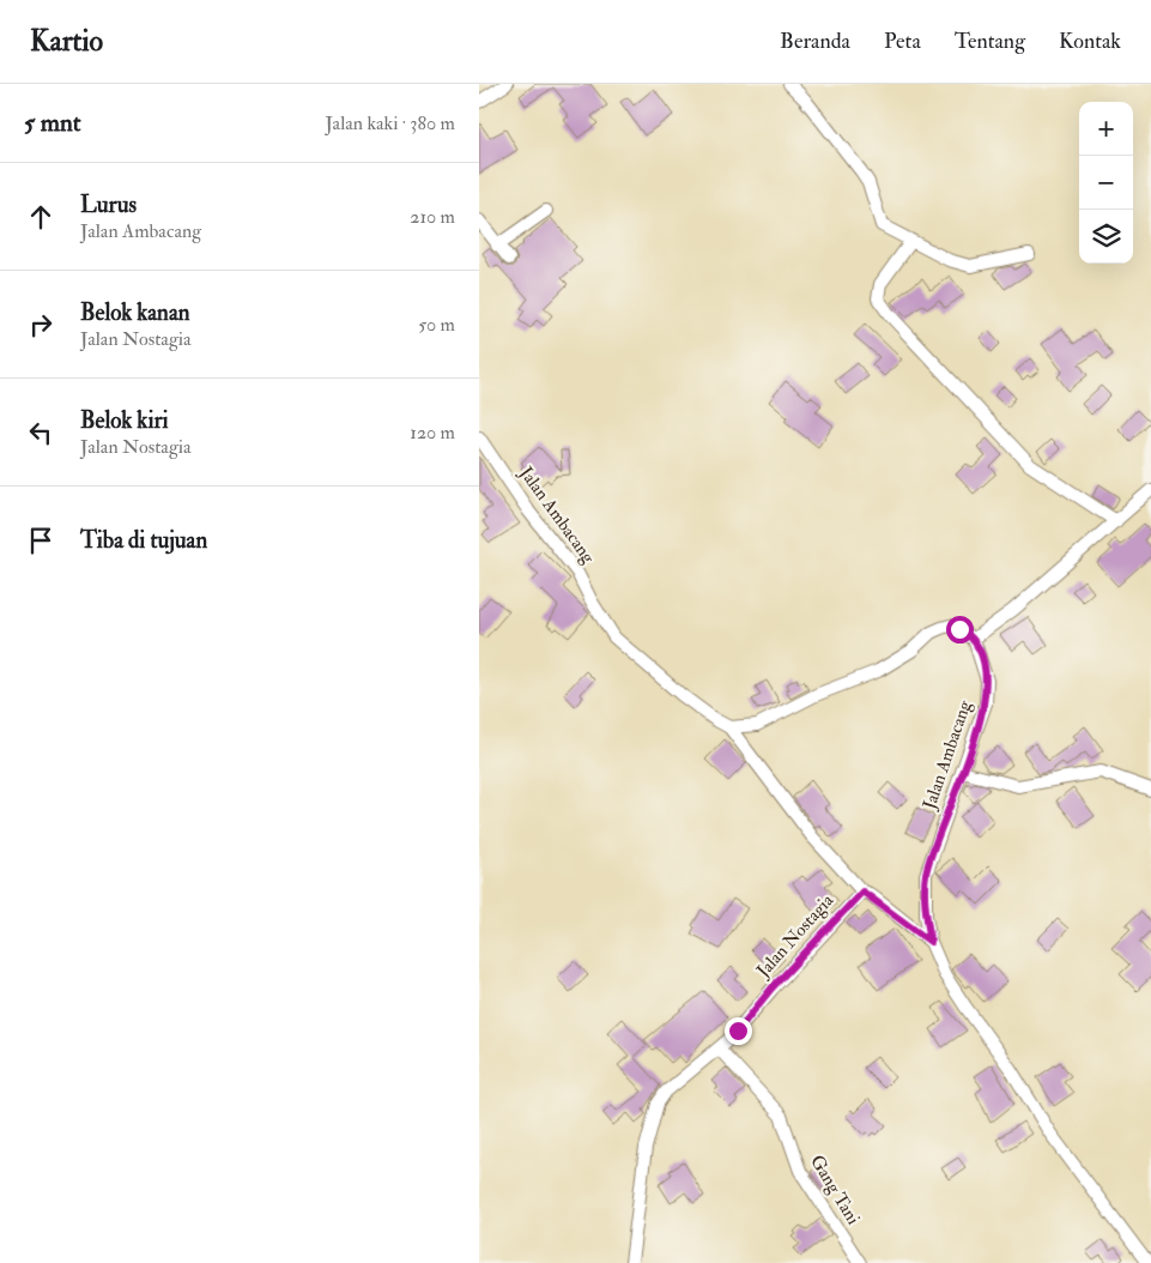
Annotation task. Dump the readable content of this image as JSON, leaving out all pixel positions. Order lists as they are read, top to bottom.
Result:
{
  "streets": {
    "street": ["Jalan Ambacang", "Jalan Nostagia", "Gang Tani"]
  },
  "crossings": [
    ["Jalan Nostagia", "Gang Tani"]
  ],
  "page": {
    "header": "Kartio",
    "nav": [
      "Beranda",
      "Peta",
      "Tentang",
      "Kontak"
    ],
    "heading": ["5 mnt", "Jalan kaki · 380 m"],
    "map_buttons": ["+", "−"],
    "list": [
      ["Lurus", "Jalan Ambacang", "210 m"],
      ["Belok kanan", "Jalan Nostagia", "50 m"],
      ["Belok kiri", "Jalan Nostagia", "120 m"],
      "Tiba di tujuan"
    ]
  }
}
